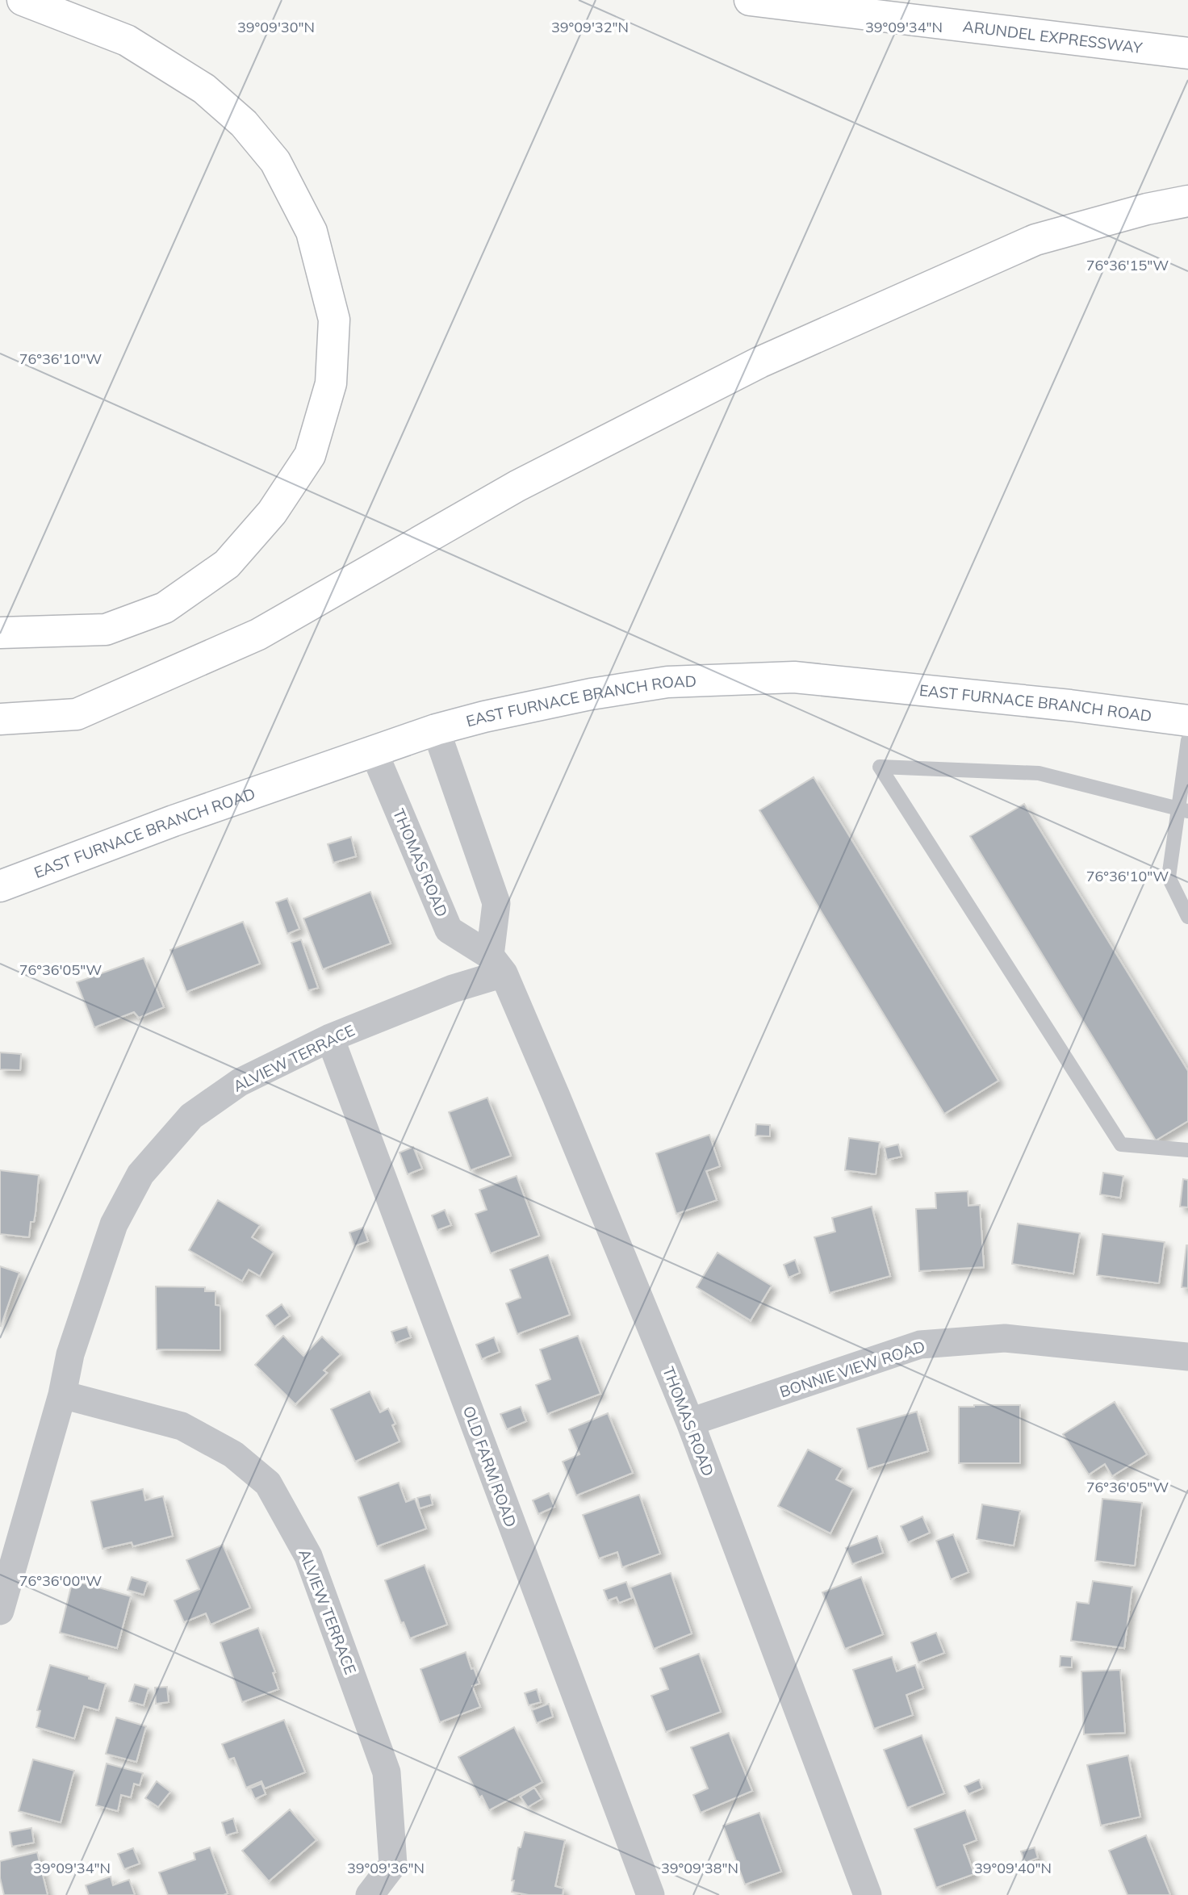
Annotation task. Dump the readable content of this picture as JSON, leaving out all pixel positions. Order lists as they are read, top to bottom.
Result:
{
  "streets": {
    "main road": ["ARUNDEL EXPRESSWAY", "EAST FURNACE BRANCH ROAD"],
    "street": [
      "THOMAS ROAD",
      "ALVIEW TERRACE",
      "BONNIE VIEW ROAD",
      "OLD FARM ROAD"
    ]
  },
  "crossings": [
    ["EAST FURNACE BRANCH ROAD", "THOMAS ROAD"],
    ["THOMAS ROAD", "ALVIEW TERRACE"],
    ["THOMAS ROAD", "BONNIE VIEW ROAD"],
    ["ALVIEW TERRACE", "OLD FARM ROAD"]
  ],
  "coordinates": [
    "39°09'30\"N",
    "39°09'32\"N",
    "39°09'34\"N",
    "76°36'15\"W",
    "76°36'10\"W",
    "76°36'05\"W",
    "76°36'00\"W",
    "39°09'36\"N",
    "39°09'38\"N",
    "39°09'40\"N"
  ]
}
